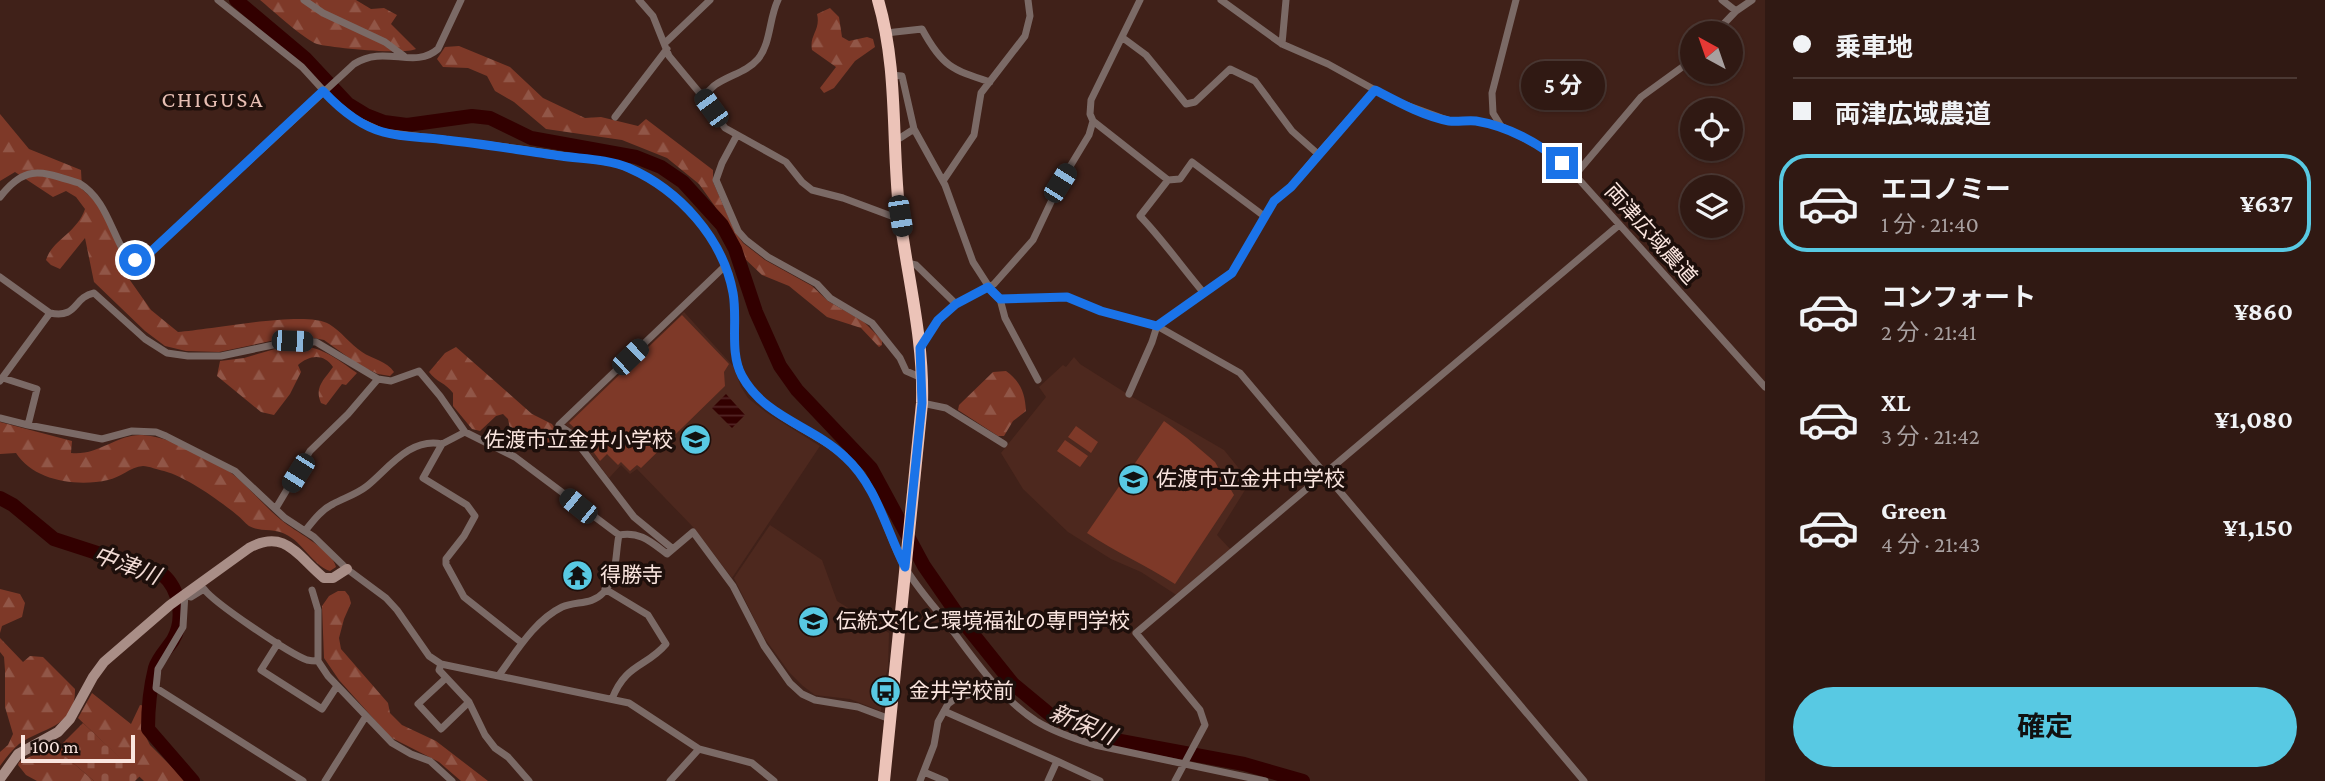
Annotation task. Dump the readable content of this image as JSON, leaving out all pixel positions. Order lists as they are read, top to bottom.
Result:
{
  "streets": {
    "street": ["両津広域農道"]
  },
  "districts": ["CHIGUSA"],
  "water": ["中津川", "新保川"],
  "places": {
    "school or university": ["佐渡市立金井小学校", "佐渡市立金井中学校", "伝統文化と環境福祉の専門学校"],
    "temple": ["得勝寺"],
    "bus stop": ["金井学校前"]
  },
  "scale_bar": "100 m",
  "north": "top left",
  "page": {
    "banner": ["乗車地", "両津広域農道"],
    "bubble": "5 分",
    "list": [
      {
        "name": "エコノミー",
        "note": "1 分 · 21:40",
        "value": "¥637"
      },
      {
        "name": "コンフォート",
        "note": "2 分 · 21:41",
        "value": "¥860"
      },
      {
        "name": "XL",
        "note": "3 分 · 21:42",
        "value": "¥1,080"
      },
      {
        "name": "Green",
        "note": "4 分 · 21:43",
        "value": "¥1,150"
      }
    ],
    "buttons": "確定",
    "scale": "100 m"
  }
}
